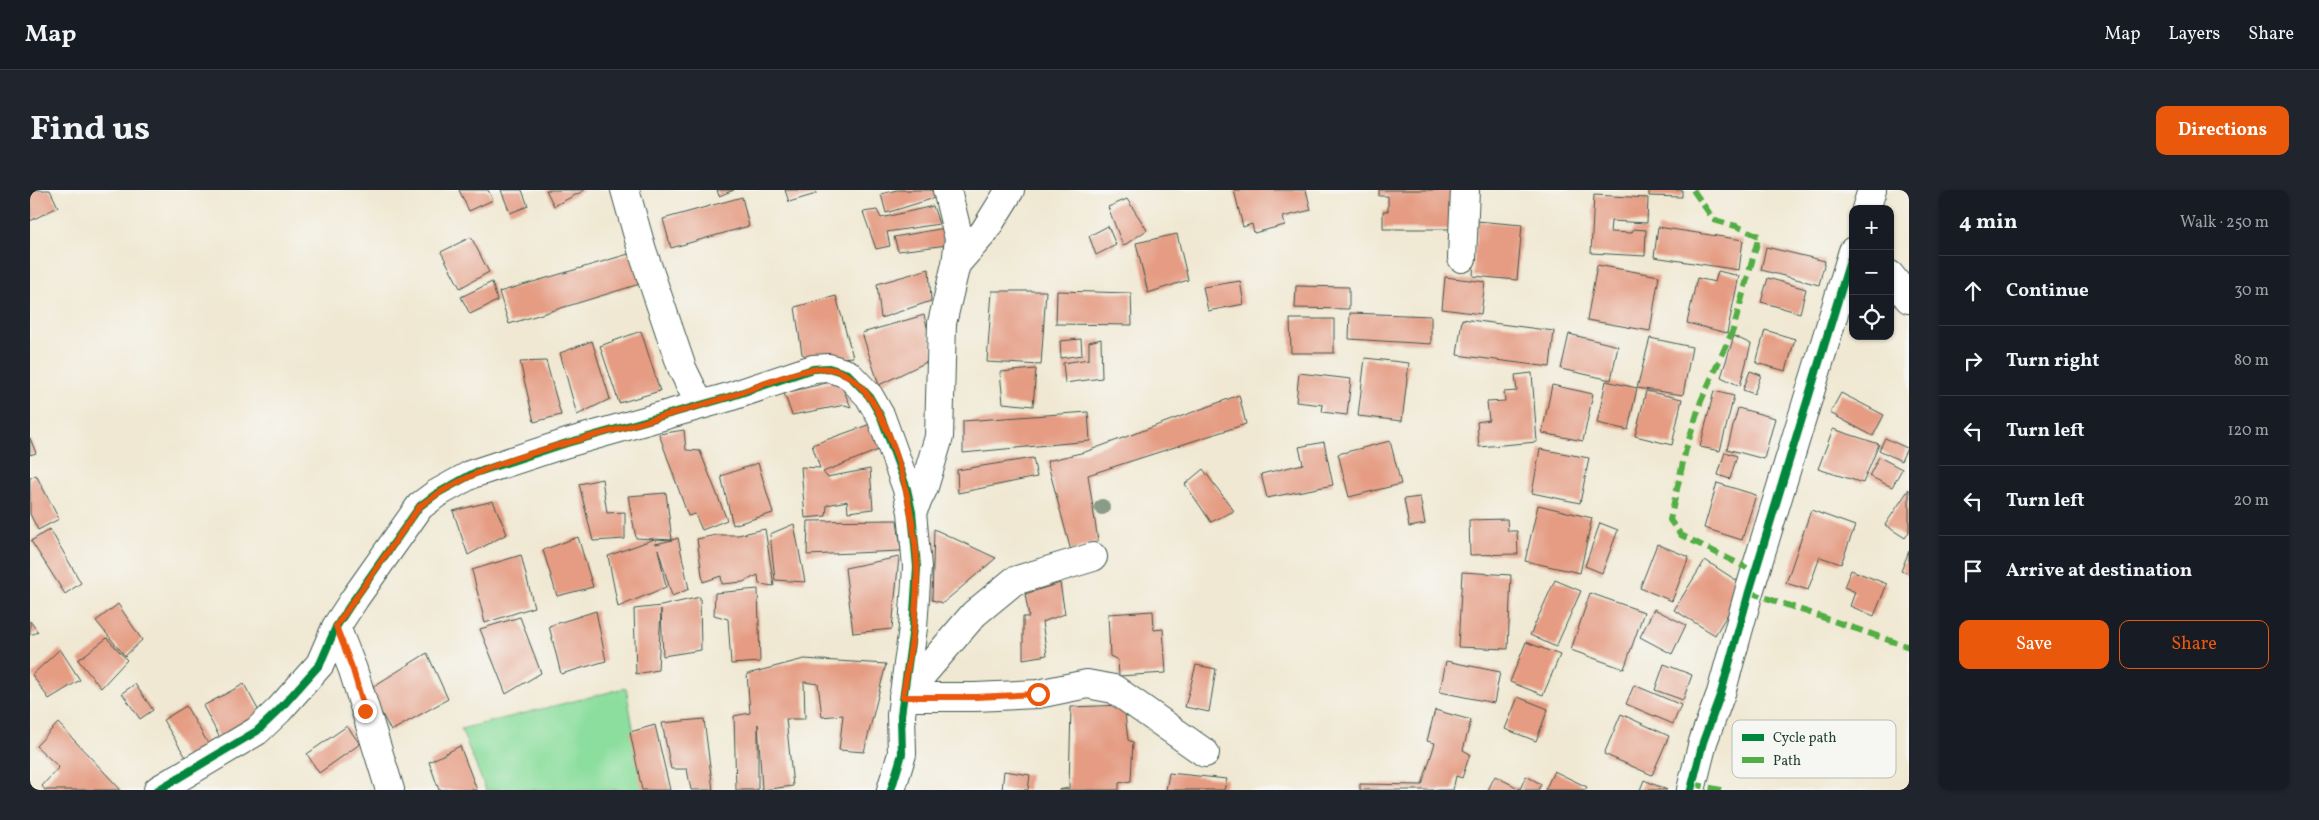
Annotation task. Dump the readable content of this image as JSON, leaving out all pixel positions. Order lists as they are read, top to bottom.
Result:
{
  "legend": ["Cycle path", "Path"],
  "page": {
    "header": "Map",
    "nav": ["Map", "Layers", "Share"],
    "title": "Find us",
    "buttons": [
      "Directions",
      ["Save", "Share"]
    ],
    "heading": ["4 min", "Walk · 250 m"],
    "map_buttons": ["+", "−"],
    "list": [
      ["Continue", "30 m"],
      ["Turn right", "80 m"],
      ["Turn left", "120 m"],
      ["Turn left", "20 m"],
      "Arrive at destination"
    ]
  }
}
